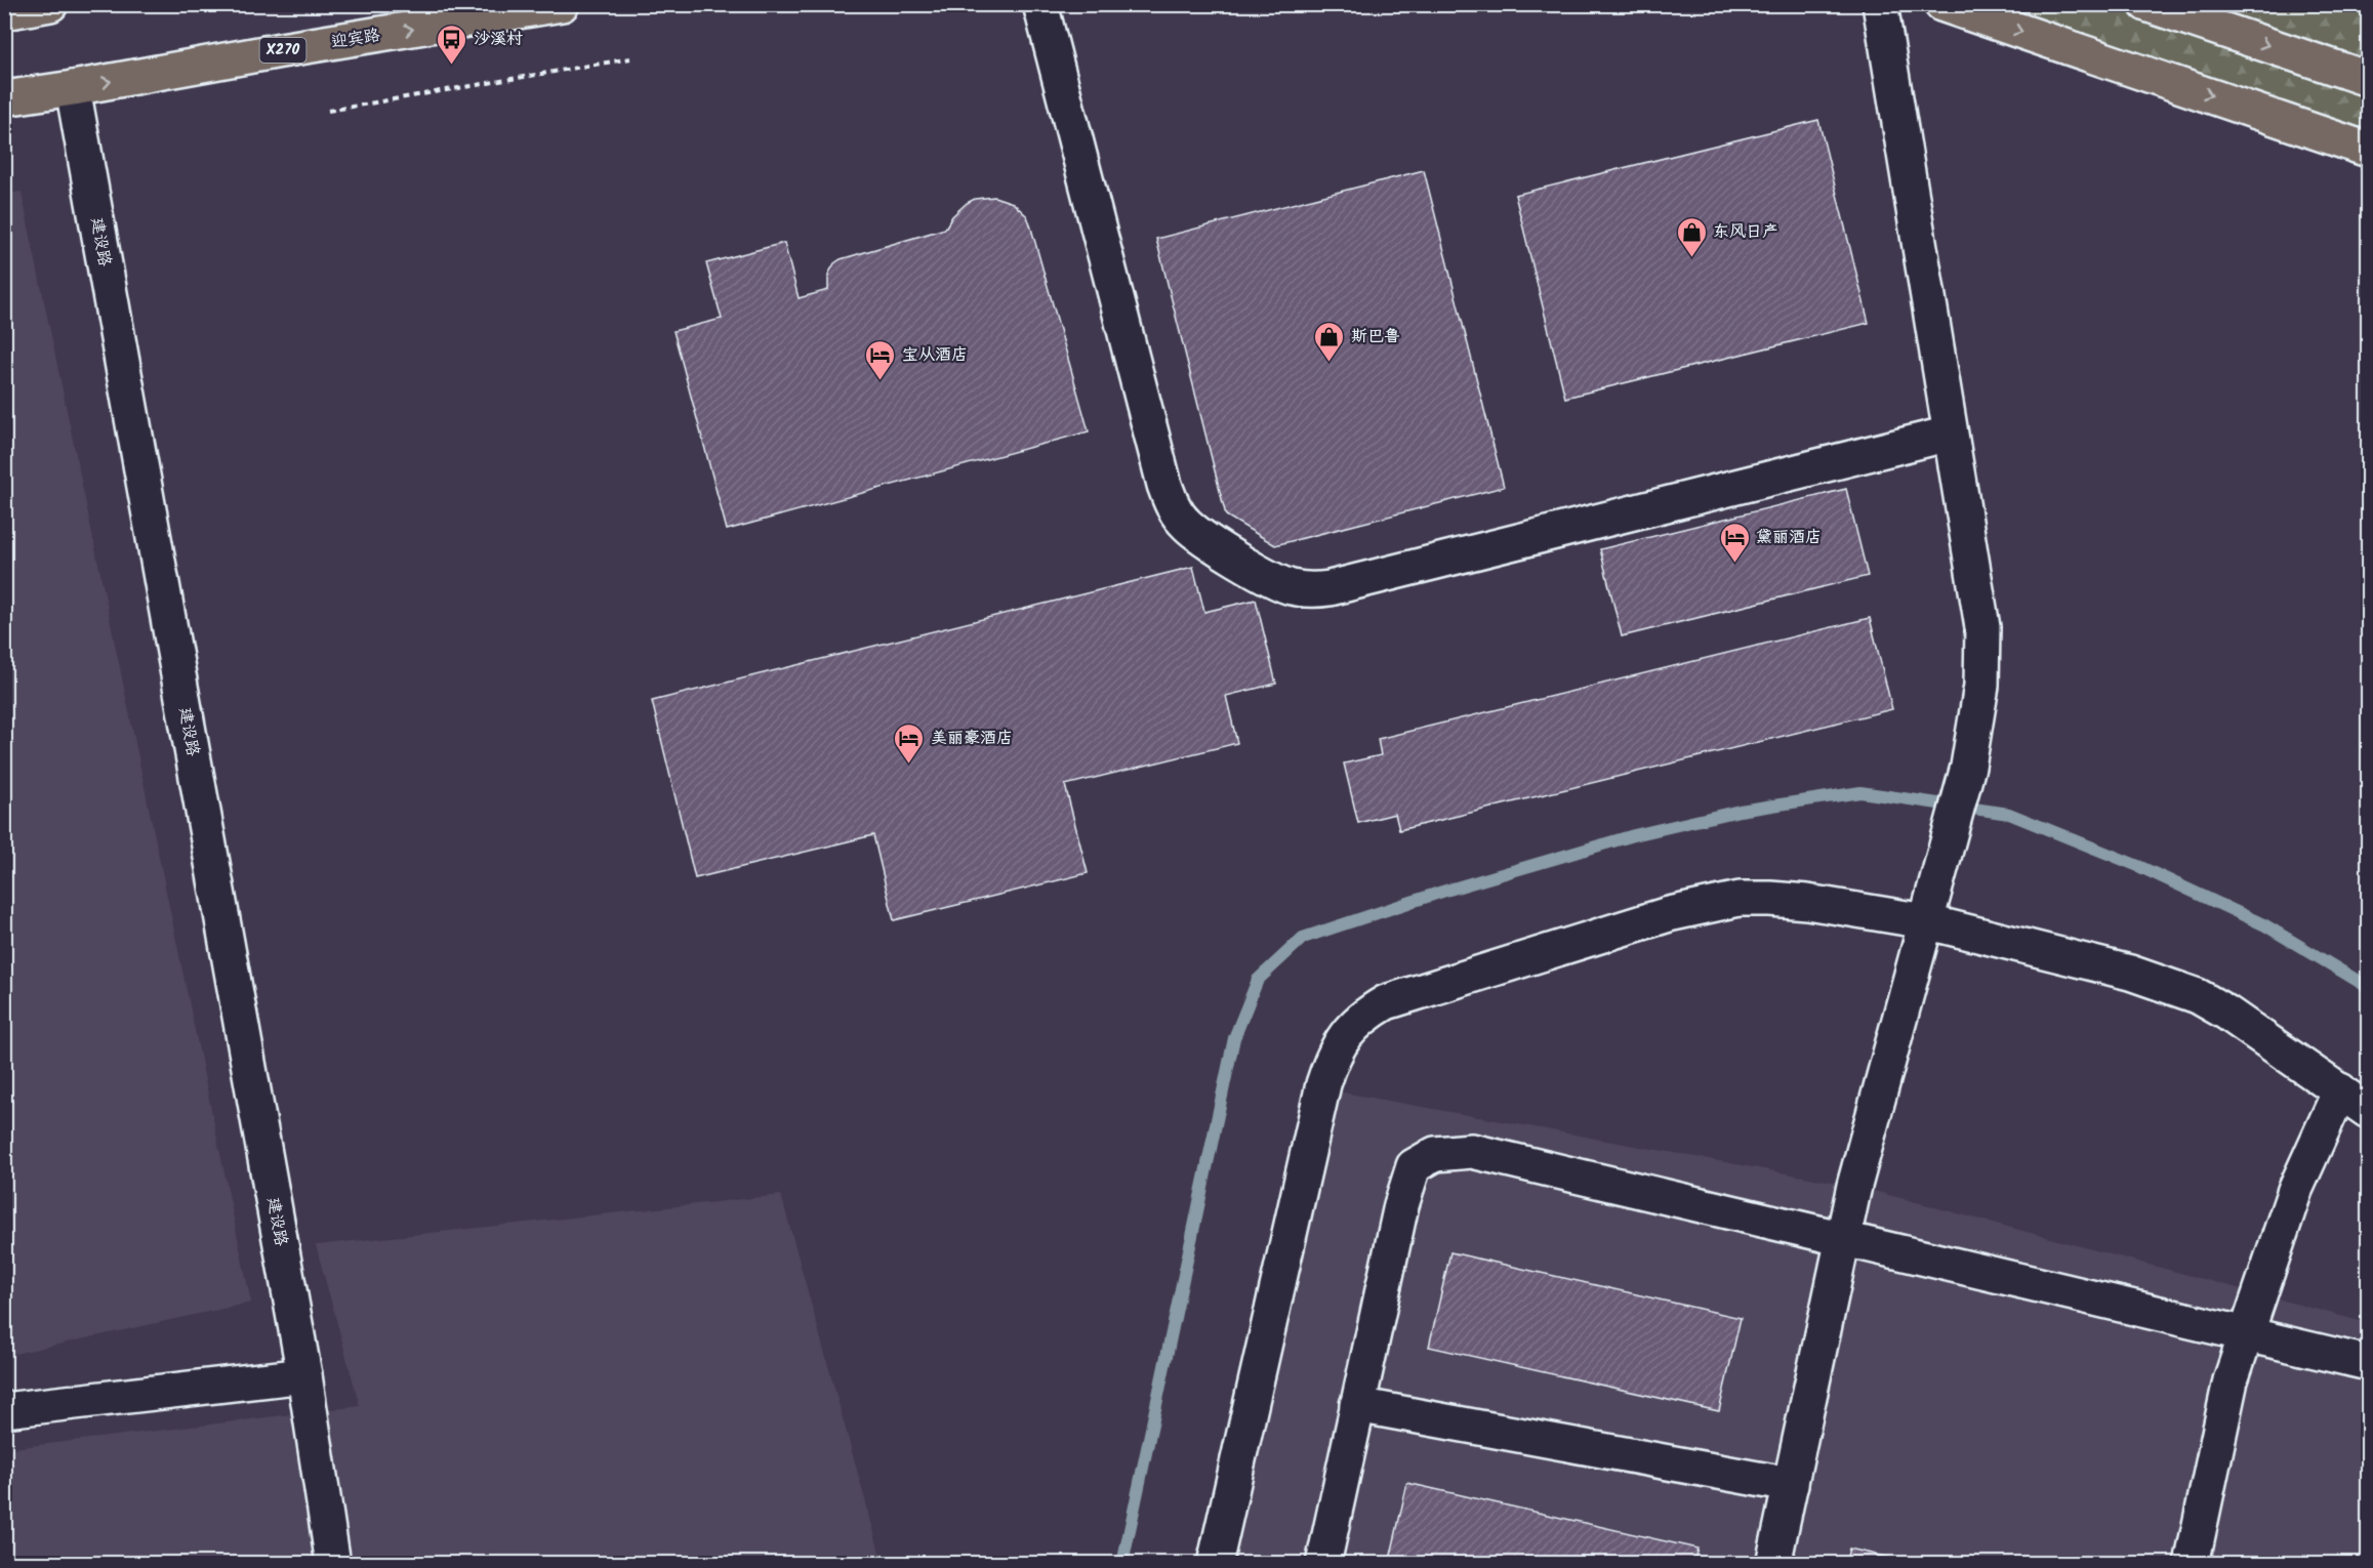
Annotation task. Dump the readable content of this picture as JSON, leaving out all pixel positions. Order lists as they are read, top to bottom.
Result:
{
  "streets": {
    "main road": ["迎宾路", "X270"],
    "street": ["建设路"]
  },
  "crossings": [
    ["迎宾路", "建设路"]
  ],
  "one_way": ["迎宾路"],
  "places": {
    "bus stop": ["沙溪村"],
    "shop": ["东风日产", "斯巴鲁"],
    "hotel": ["宝从酒店", "黛丽酒店", "美丽豪酒店"]
  }
}
